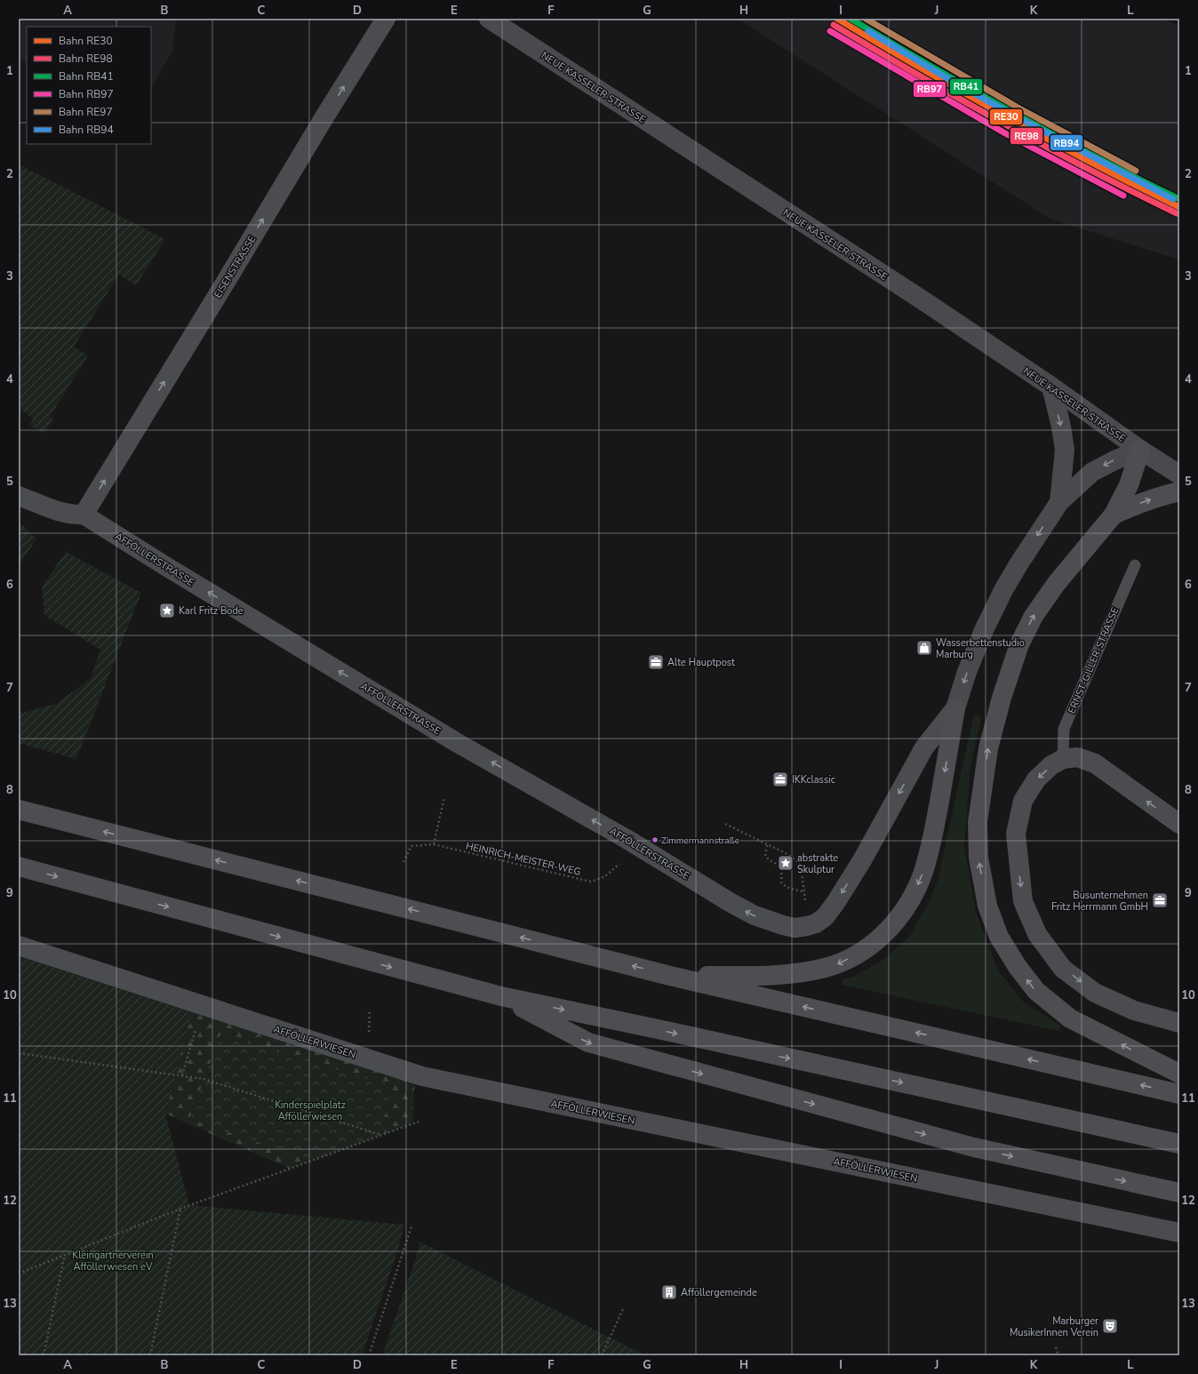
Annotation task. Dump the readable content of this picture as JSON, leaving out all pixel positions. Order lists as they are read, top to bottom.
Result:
{
  "streets": {
    "main road": ["NEUE KASSELER STRASSE"],
    "street": ["EISENSTRASSE", "AFFÖLLERSTRASSE", "AFFÖLLERWIESEN"],
    "lane": ["ERNST-GILLER-STRASSE"],
    "path": ["HEINRICH-MEISTER-WEG"]
  },
  "crossings": [
    ["EISENSTRASSE", "AFFÖLLERSTRASSE"],
    ["AFFÖLLERSTRASSE", "HEINRICH-MEISTER-WEG"]
  ],
  "one_way": ["EISENSTRASSE", "AFFÖLLERSTRASSE"],
  "parks": ["Kinderspielplatz Afföllerwiesen", "Kleingärtnerverein Afföllerwiesen eV"],
  "places": {
    "place": ["Karl Fritz Bode", "abstrakte Skulptur"],
    "shop": ["Wasserbettenstudio Marburg"],
    "office": ["Alte Hauptpost", "IKKclassic", "Busunternehmen Fritz Herrmann GmbH"],
    "other": ["Zimmermannstraße"],
    "building": ["Afföllergemeinde"],
    "theatre": ["Marburger MusikerInnen Verein"]
  },
  "lines": [
    "rail line RE30",
    "rail line RB41",
    "rail line RE97",
    "rail line RE98",
    "rail line RB97",
    "rail line RB94"
  ],
  "legend": [
    "Bahn RE30",
    "Bahn RE98",
    "Bahn RB41",
    "Bahn RB97",
    "Bahn RE97",
    "Bahn RB94"
  ],
  "grid": {
    "columns": [
      "A",
      "B",
      "C",
      "D",
      "E",
      "F",
      "G",
      "H",
      "I",
      "J",
      "K",
      "L"
    ],
    "rows": [
      "1",
      "2",
      "3",
      "4",
      "5",
      "6",
      "7",
      "8",
      "9",
      "10",
      "11",
      "12",
      "13"
    ]
  }
}
